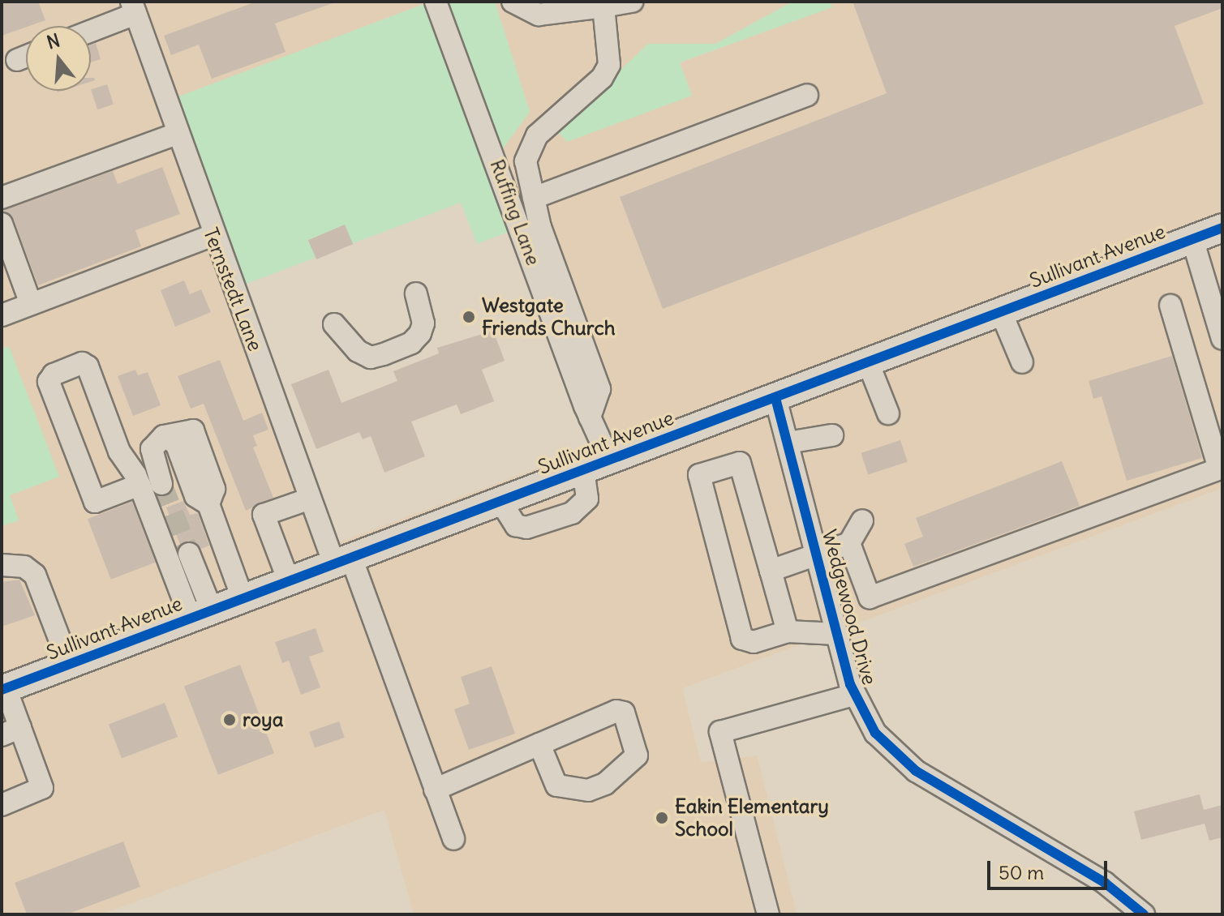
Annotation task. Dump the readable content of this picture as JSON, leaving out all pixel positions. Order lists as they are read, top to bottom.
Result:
{
  "streets": {
    "main road": ["Sullivant Avenue"],
    "street": ["Ruffing Lane", "Ternstedt Lane", "Wedgewood Drive"]
  },
  "crossings": [
    ["Ruffing Lane", "Sullivant Avenue"],
    ["Sullivant Avenue", "Ternstedt Lane"],
    ["Sullivant Avenue", "Wedgewood Drive"]
  ],
  "places": ["Westgate Friends Church", "roya", "Eakin Elementary School"],
  "scale_bar": "50 m",
  "north": "top"
}
